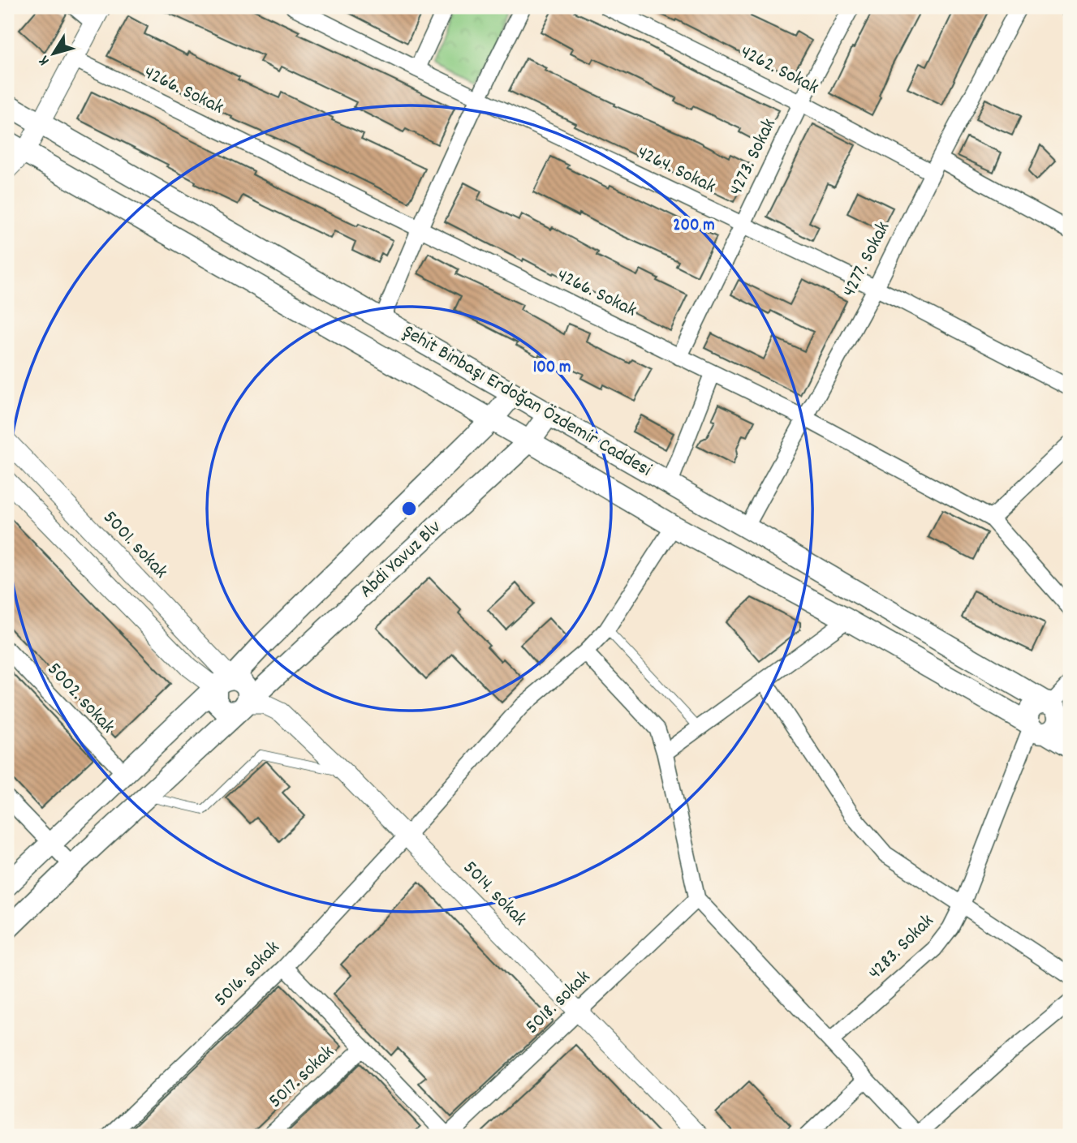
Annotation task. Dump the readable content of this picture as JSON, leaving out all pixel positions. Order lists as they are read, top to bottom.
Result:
{
  "streets": {
    "main road": ["Şehit Binbaşı Erdoğan Özdemir Caddesi", "Abdi Yavuz Blv"],
    "street": [
      "4262. Sokak",
      "4266. Sokak",
      "4273. Sokak",
      "4264. Sokak",
      "4277. Sokak",
      "5001. sokak",
      "5002. sokak",
      "5014. sokak",
      "4283. Sokak",
      "5016. sokak",
      "5018. sokak",
      "5017. sokak"
    ]
  },
  "crossings": [
    ["4262. Sokak", "4273. Sokak"],
    ["4262. Sokak", "4277. Sokak"],
    ["4266. Sokak", "4273. Sokak"],
    ["4266. Sokak", "4277. Sokak"],
    ["4273. Sokak", "4264. Sokak"],
    ["4264. Sokak", "4277. Sokak"],
    ["4277. Sokak", "Şehit Binbaşı Erdoğan Özdemir Caddesi"],
    ["Şehit Binbaşı Erdoğan Özdemir Caddesi", "Abdi Yavuz Blv"],
    ["Şehit Binbaşı Erdoğan Özdemir Caddesi", "4283. Sokak"],
    ["Şehit Binbaşı Erdoğan Özdemir Caddesi", "5016. sokak"],
    ["5001. sokak", "Abdi Yavuz Blv"],
    ["5001. sokak", "5014. sokak"],
    ["Abdi Yavuz Blv", "5002. sokak"],
    ["Abdi Yavuz Blv", "5014. sokak"],
    ["5014. sokak", "5016. sokak"],
    ["5014. sokak", "5018. sokak"]
  ],
  "north": "bottom left",
  "rings": ["200 m", "100 m"]
}
